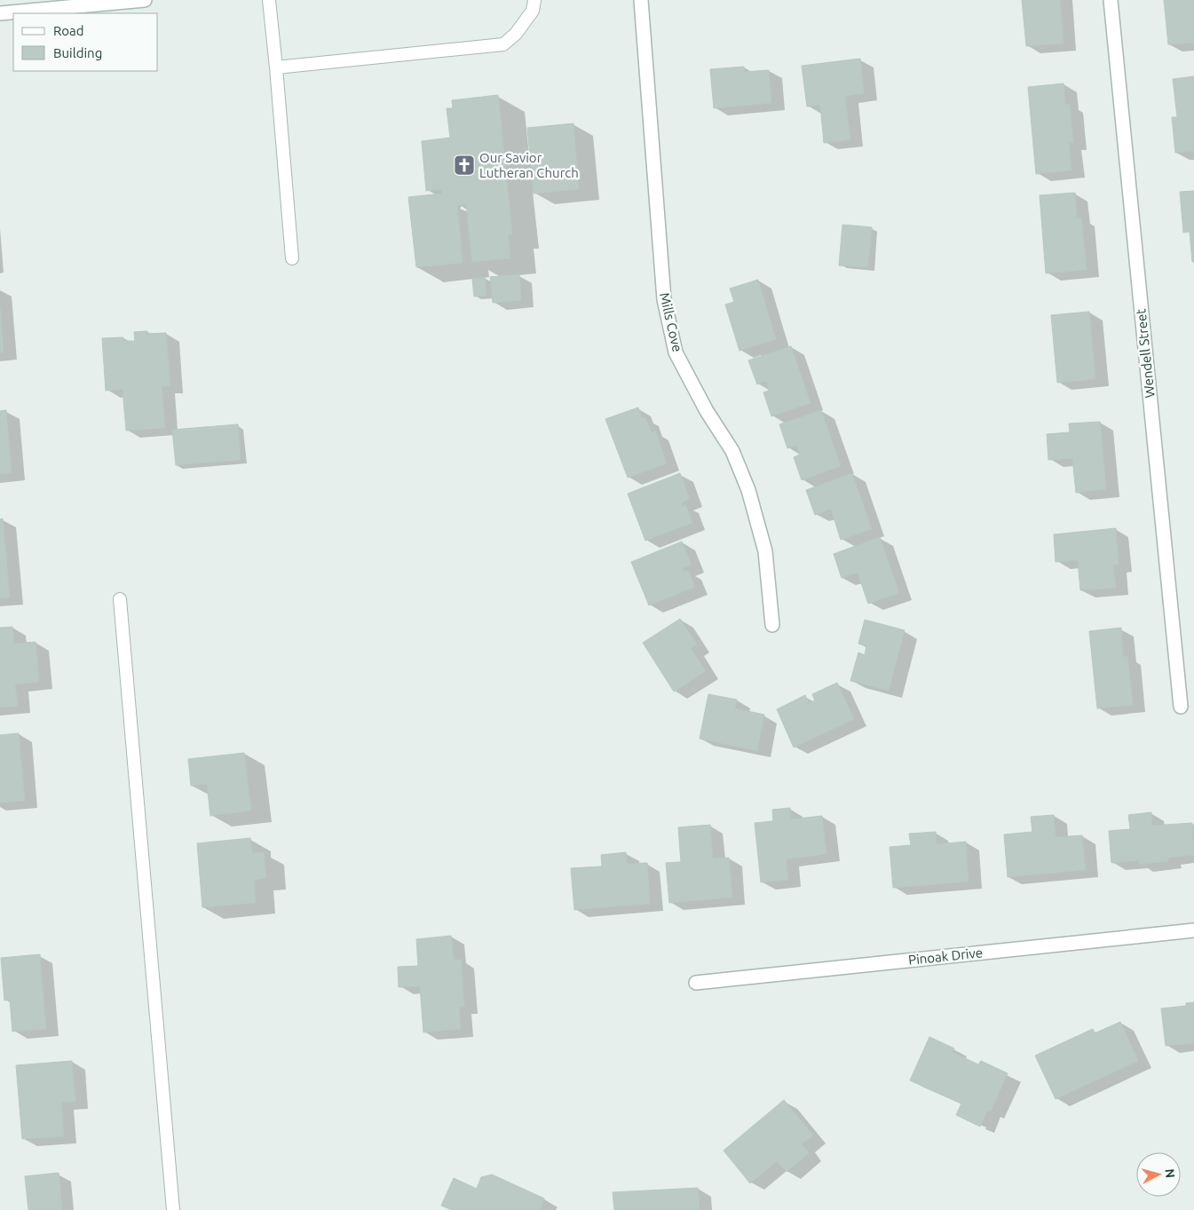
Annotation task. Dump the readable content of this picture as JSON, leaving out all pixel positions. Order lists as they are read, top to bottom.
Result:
{
  "streets": {
    "street": ["Mills Cove", "Wendell Street", "Pinoak Drive"]
  },
  "places": {
    "church": ["Our Savior Lutheran Church"]
  },
  "legend": ["Road", "Building"],
  "north": "right"
}
